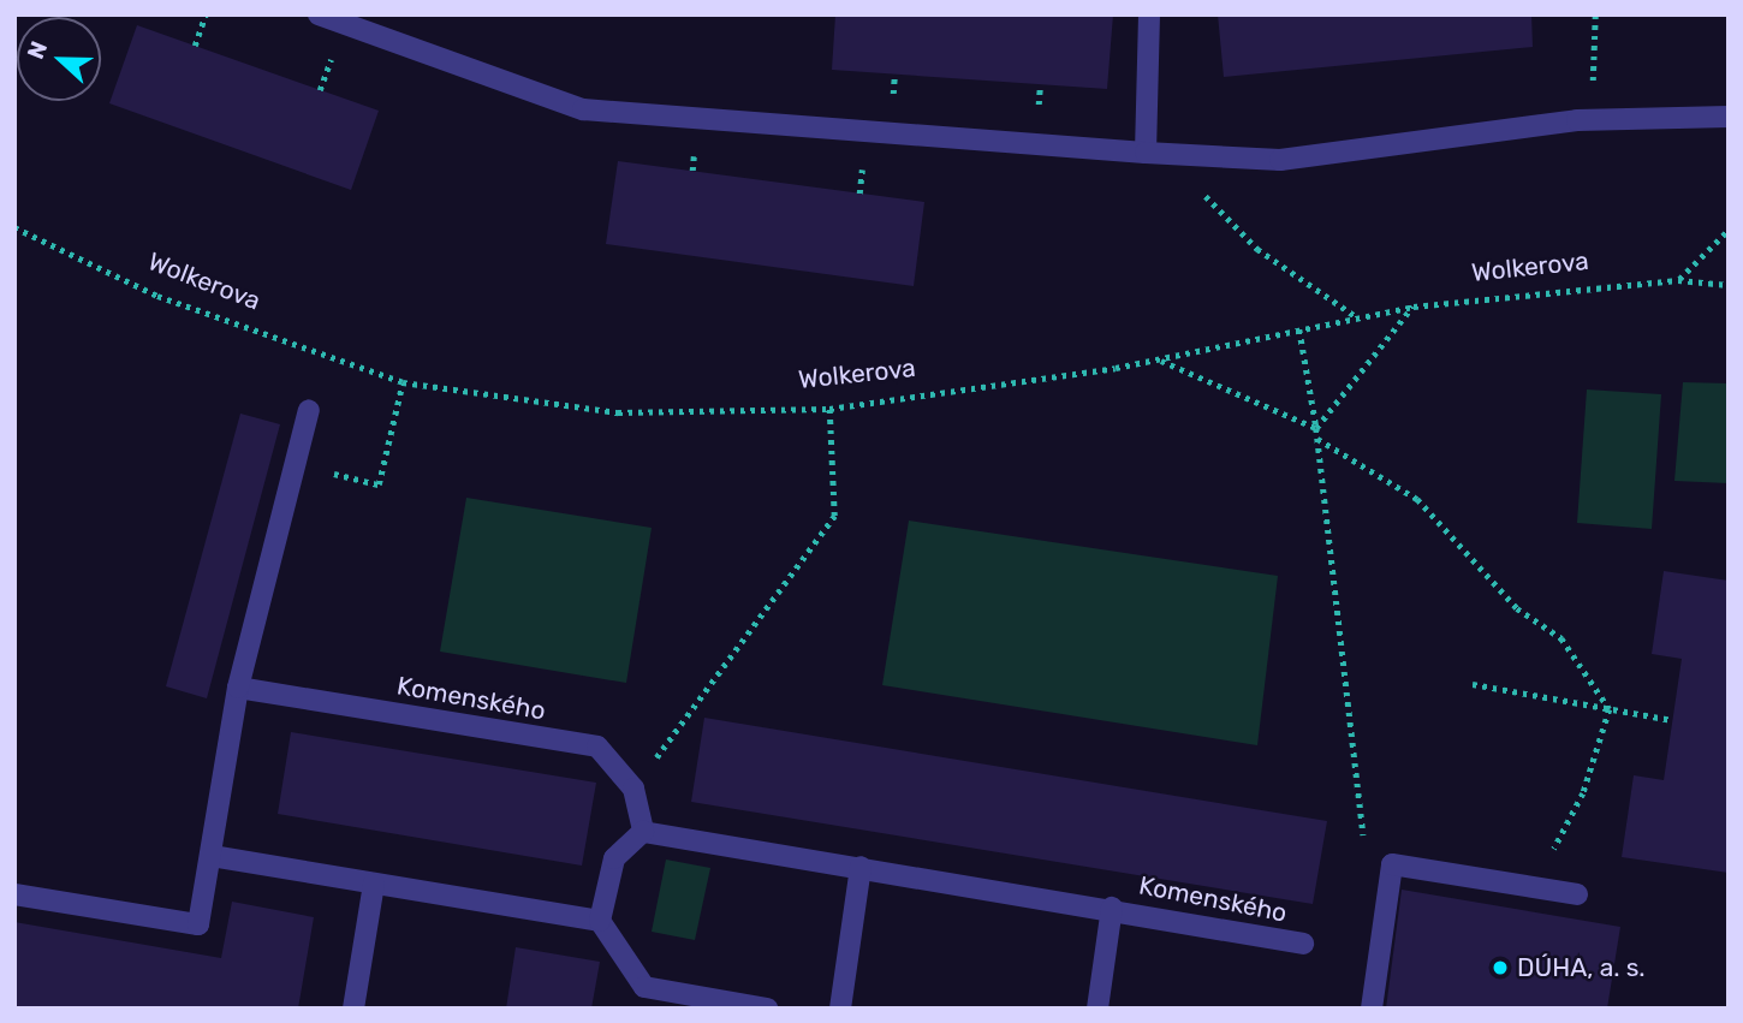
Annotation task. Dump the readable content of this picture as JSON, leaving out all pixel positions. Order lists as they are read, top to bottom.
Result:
{
  "streets": {
    "street": ["Komenského"],
    "path": ["Wolkerova"]
  },
  "places": ["DÚHA, a. s."],
  "north": "left"
}
